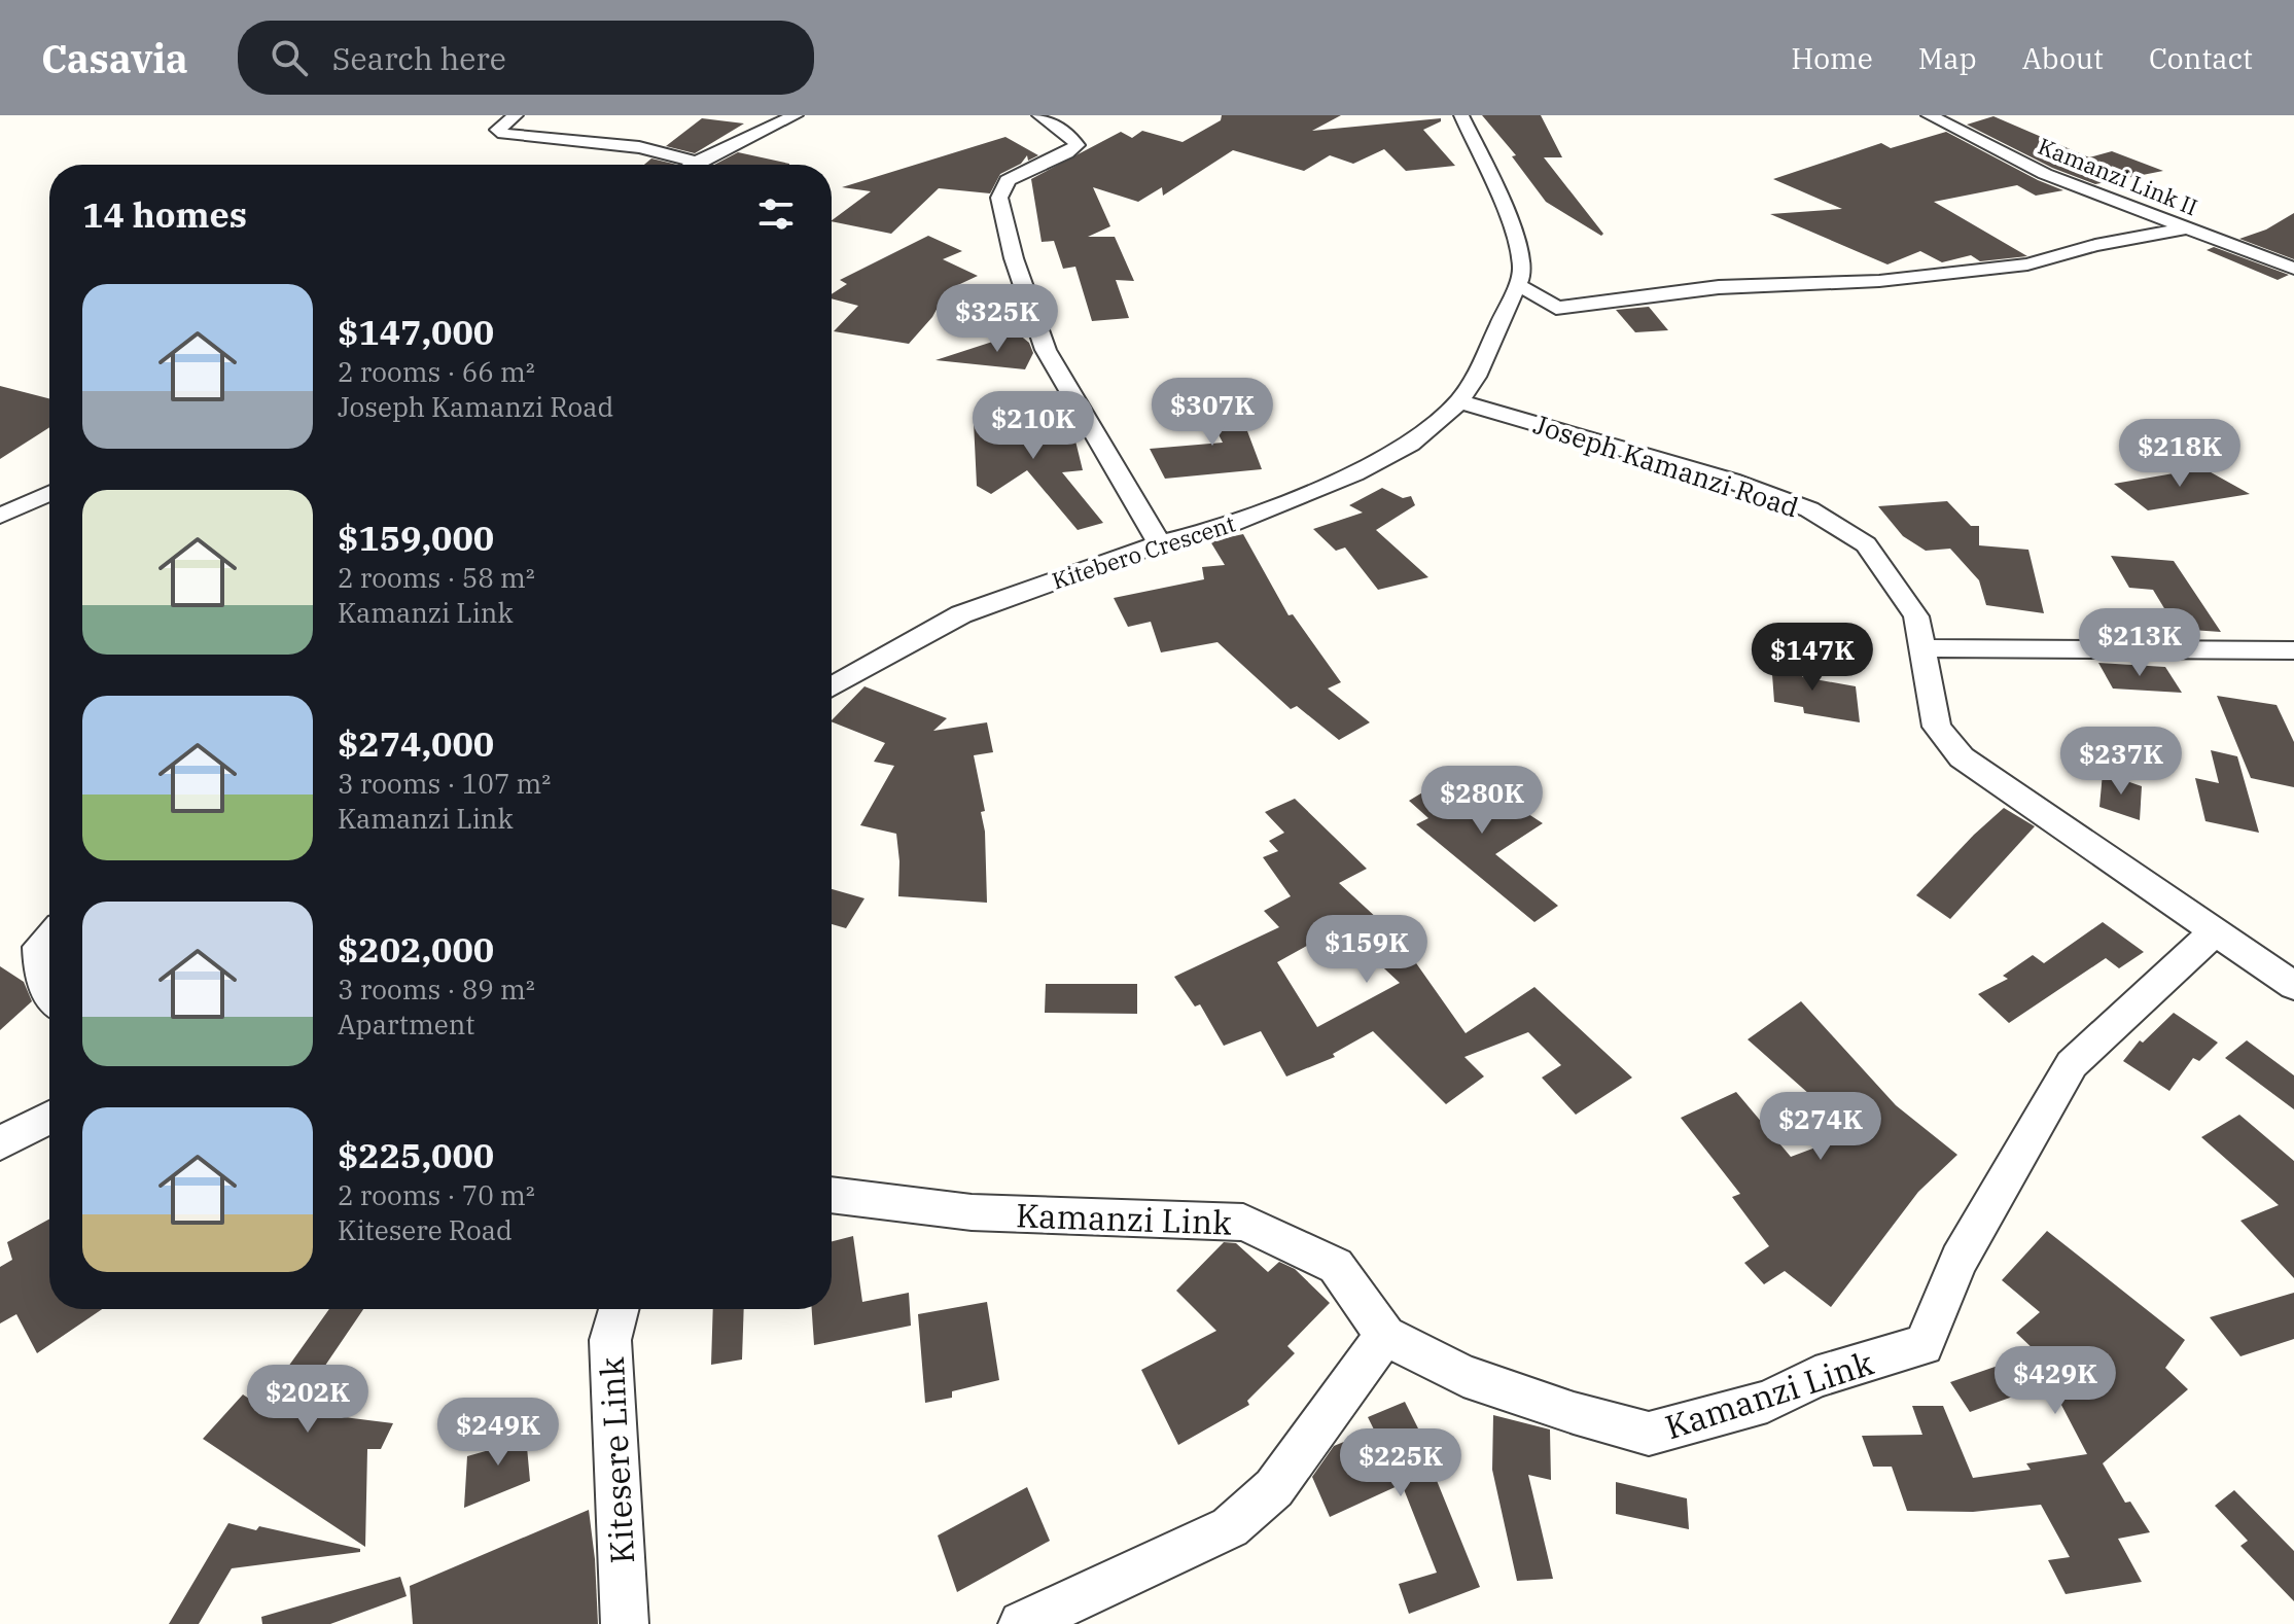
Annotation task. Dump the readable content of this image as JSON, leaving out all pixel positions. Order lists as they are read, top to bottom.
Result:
{
  "streets": {
    "street": [
      "Kamanzi Link II",
      "Joseph Kamanzi Road",
      "Kitebero Crescent",
      "Kamanzi Link",
      "Kitesere Link"
    ]
  },
  "crossings": [
    ["Joseph Kamanzi Road", "Kitebero Crescent"],
    ["Joseph Kamanzi Road", "Kamanzi Link"]
  ],
  "page": {
    "header": "Casavia",
    "search": "Search here",
    "nav": [
      "Home",
      "Map",
      "About",
      "Contact"
    ],
    "heading": "14 homes",
    "list": [
      {
        "name": "$147,000",
        "note": "2 rooms · 66 m² · Joseph Kamanzi Road"
      },
      {
        "name": "$159,000",
        "note": "2 rooms · 58 m² · Kamanzi Link"
      },
      {
        "name": "$274,000",
        "note": "3 rooms · 107 m² · Kamanzi Link"
      },
      {
        "name": "$202,000",
        "note": "3 rooms · 89 m² · Apartment"
      },
      {
        "name": "$225,000",
        "note": "2 rooms · 70 m² · Kitesere Road"
      }
    ],
    "price": [
      "$325K",
      "$307K",
      "$210K",
      "$218K",
      "$213K",
      "$147K",
      "$237K",
      "$280K",
      "$159K",
      "$274K",
      "$429K",
      "$202K",
      "$249K",
      "$225K"
    ]
  }
}
